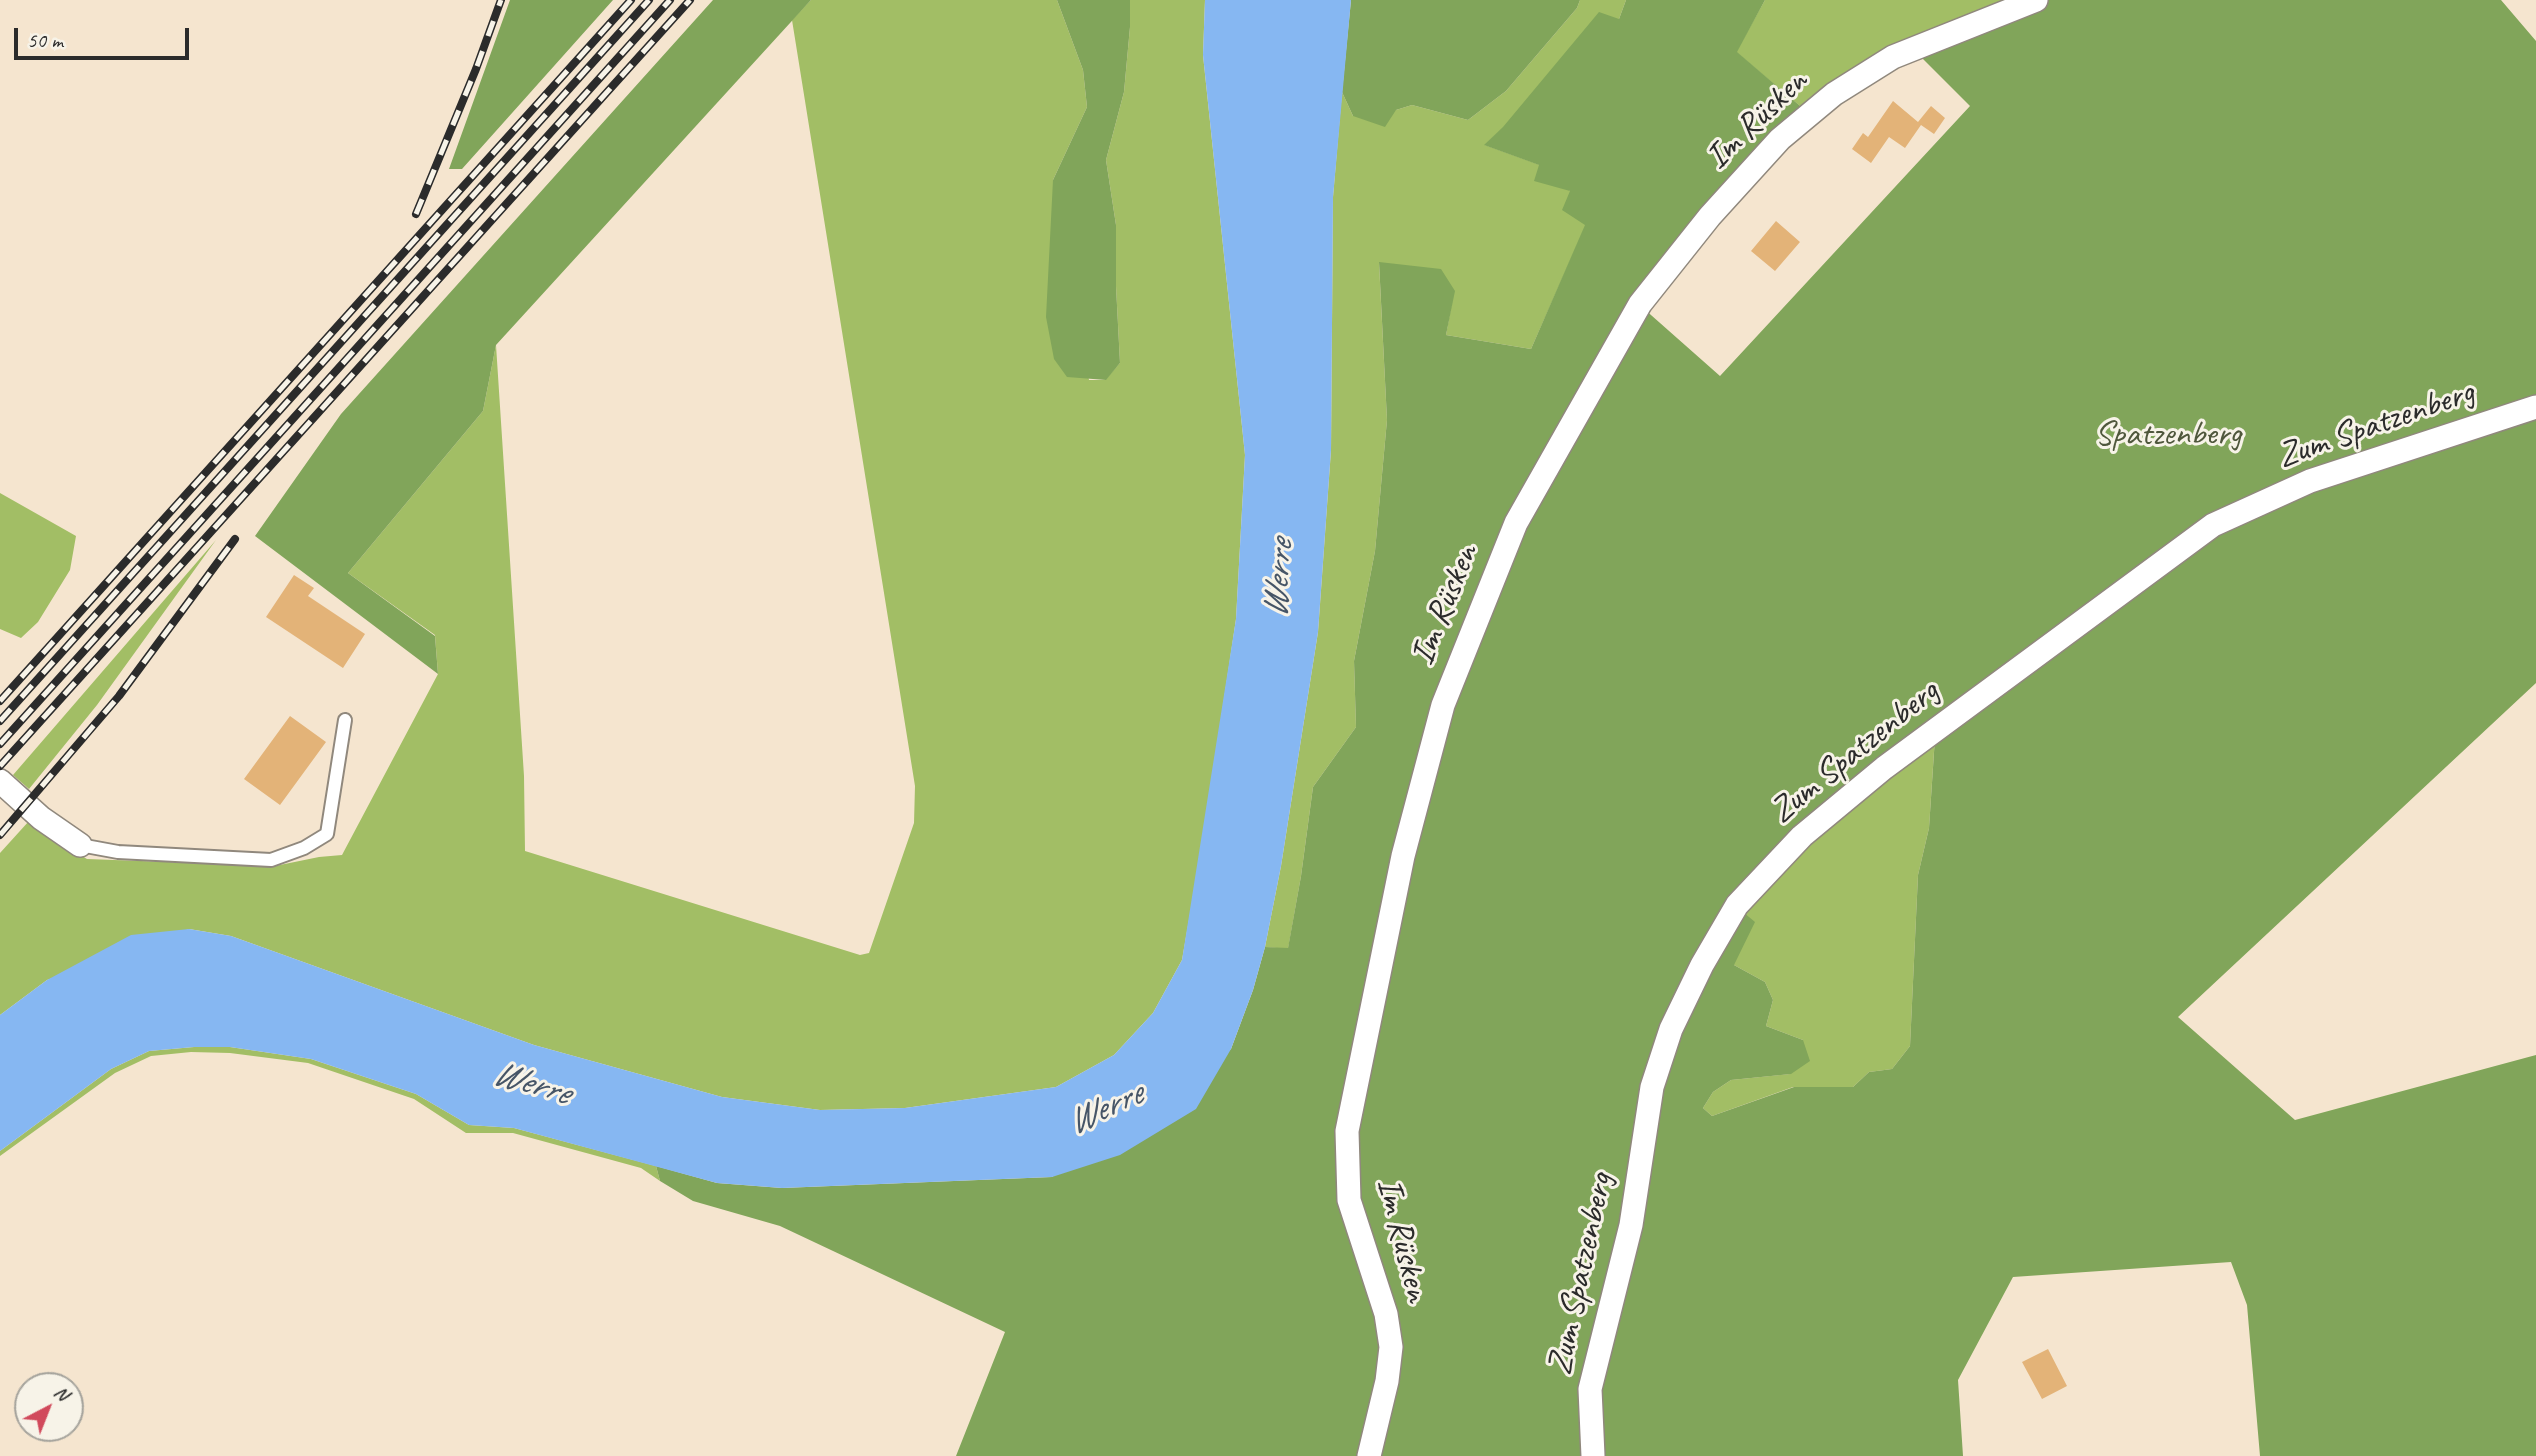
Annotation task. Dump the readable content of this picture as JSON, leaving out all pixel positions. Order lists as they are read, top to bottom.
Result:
{
  "streets": {
    "street": ["Im Rüsken", "Zum Spatzenberg"]
  },
  "water": ["Werre"],
  "parks": ["Spatzenberg"],
  "scale_bar": "50 m",
  "north": "top right"
}
